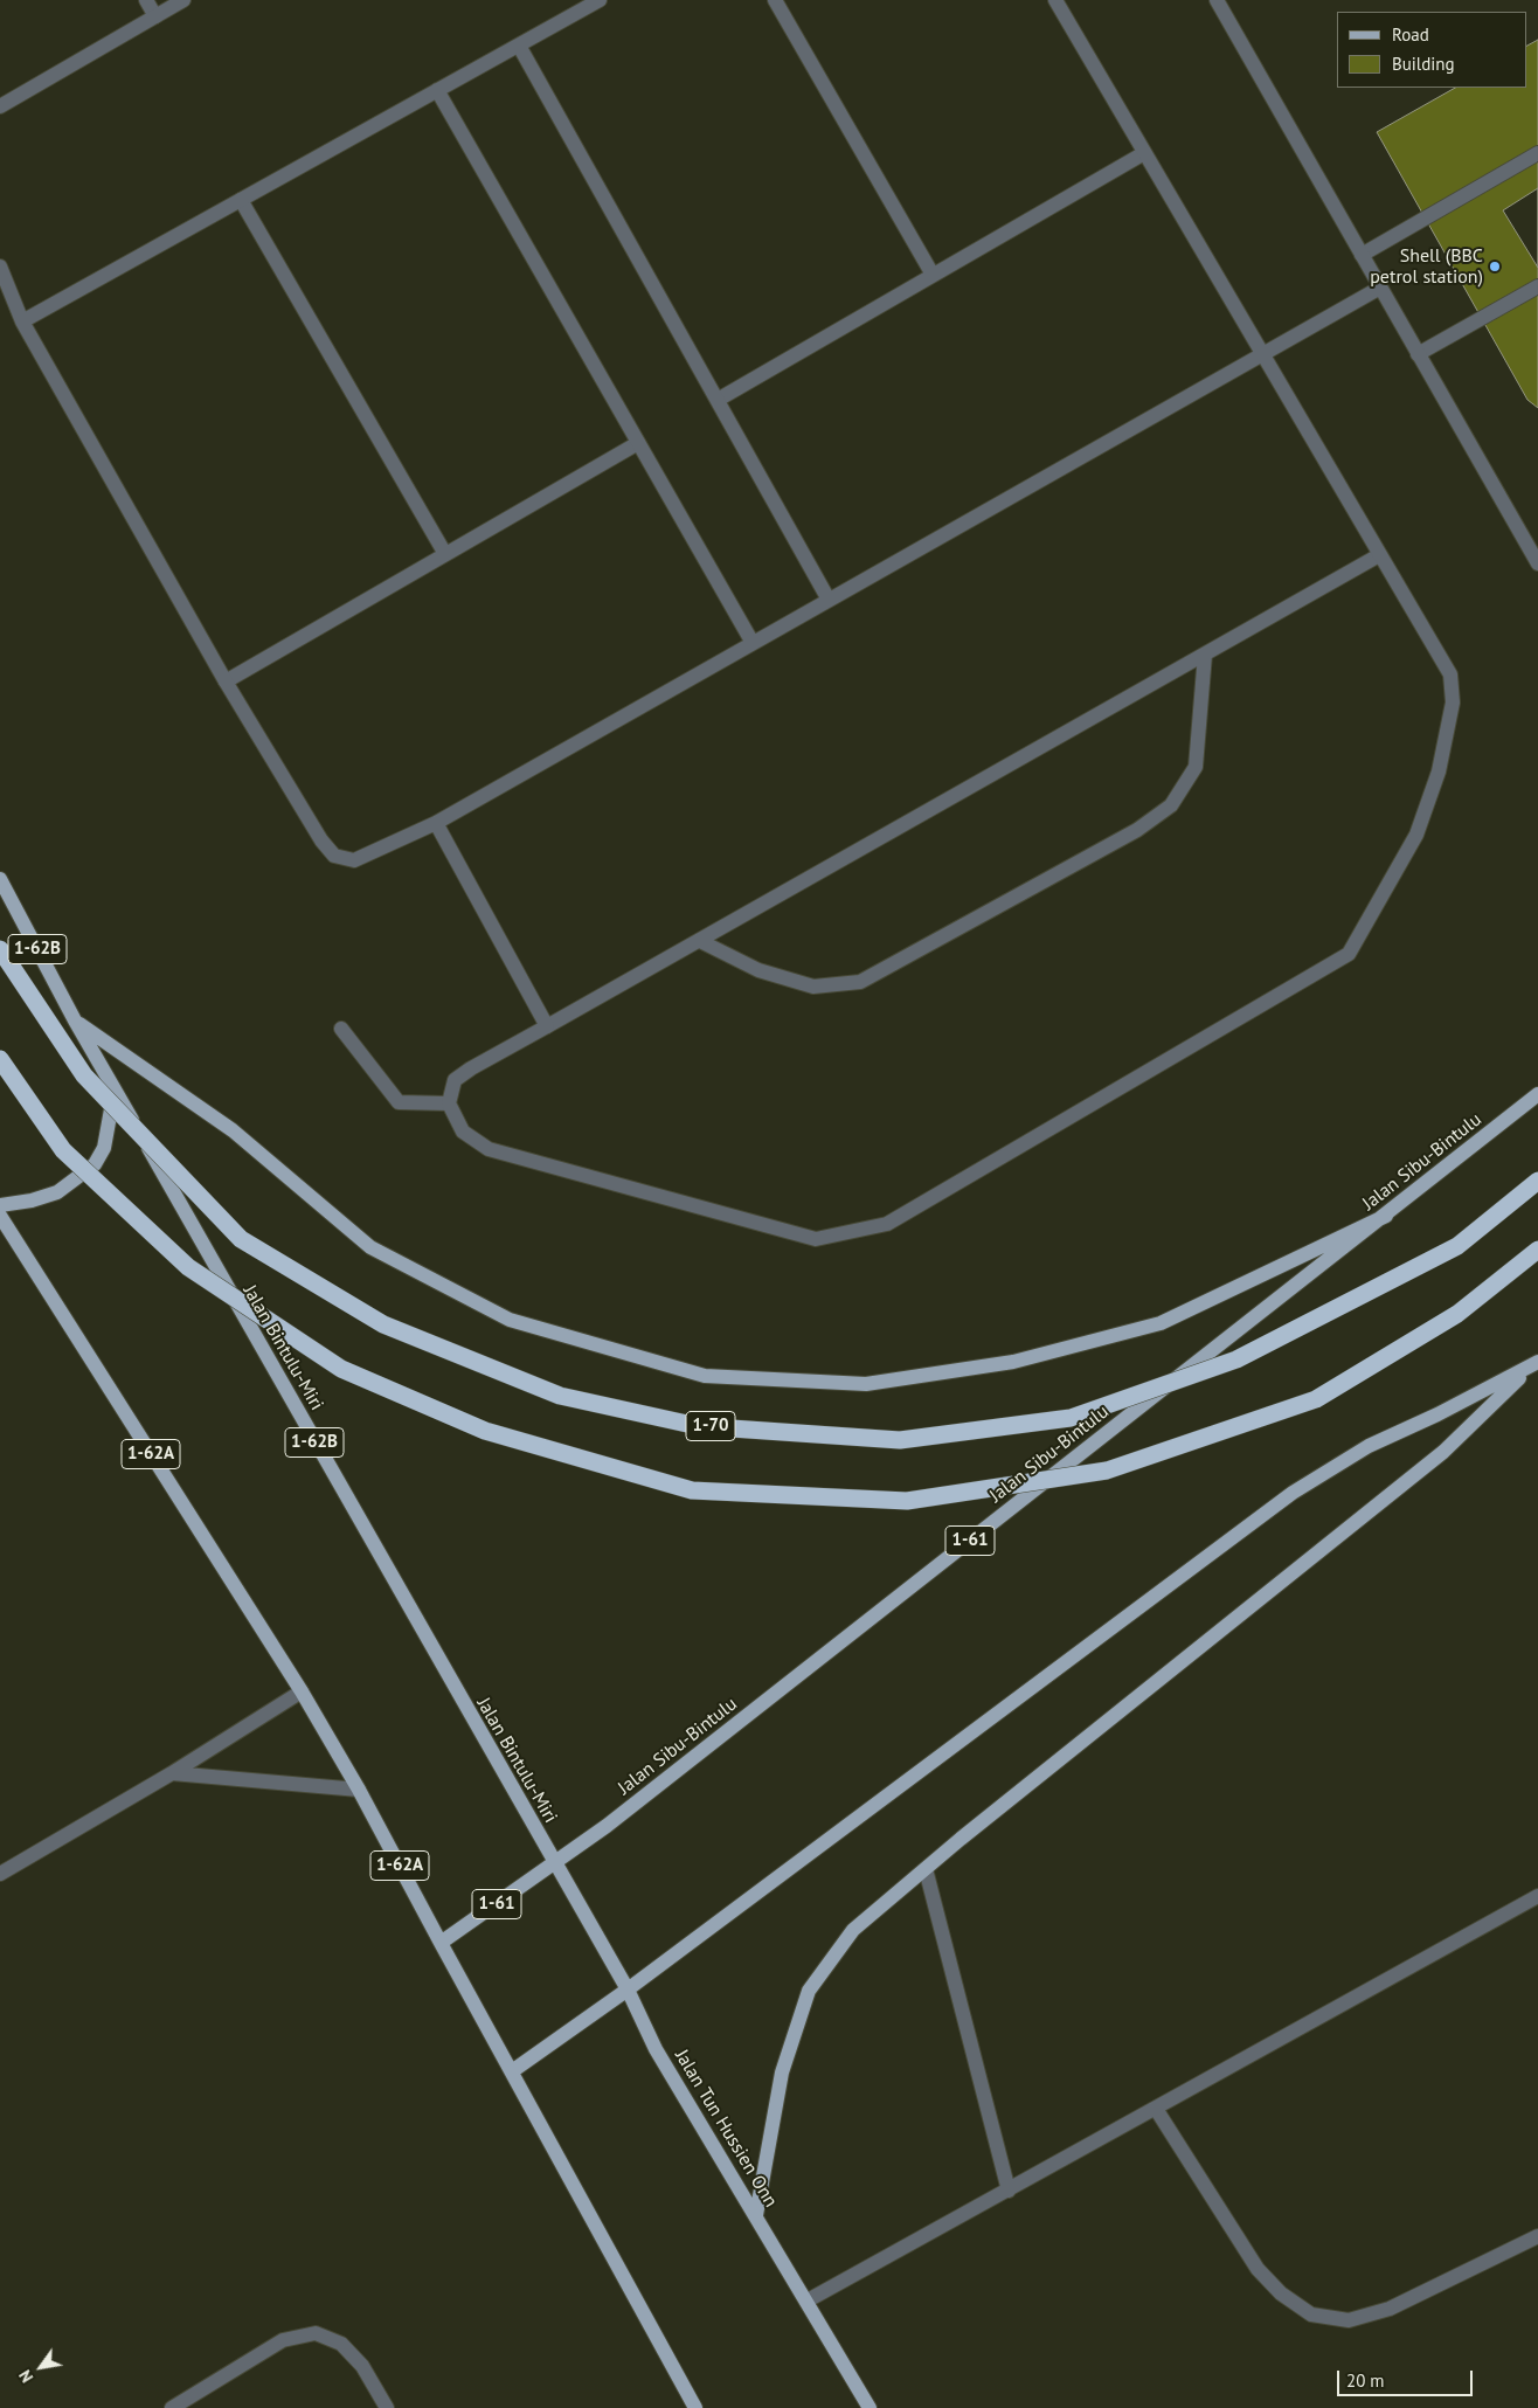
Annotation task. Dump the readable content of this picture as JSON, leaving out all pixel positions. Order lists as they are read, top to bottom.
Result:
{
  "streets": {
    "highway": ["1-70"],
    "main road": [
      "1-62B",
      "Jalan Sibu-Bintulu",
      "Jalan Bintulu-Miri",
      "1-62A",
      "1-61",
      "Jalan Tun Hussien Onn"
    ]
  },
  "crossings": [
    ["Jalan Sibu-Bintulu", "Jalan Bintulu-Miri"],
    ["Jalan Sibu-Bintulu", "1-62A"],
    ["Jalan Sibu-Bintulu", "Jalan Tun Hussien Onn"],
    ["Jalan Bintulu-Miri", "Jalan Tun Hussien Onn"]
  ],
  "places": ["Shell (BBC petrol station)"],
  "legend": ["Road", "Building"],
  "scale_bar": "20 m",
  "north": "bottom left"
}
